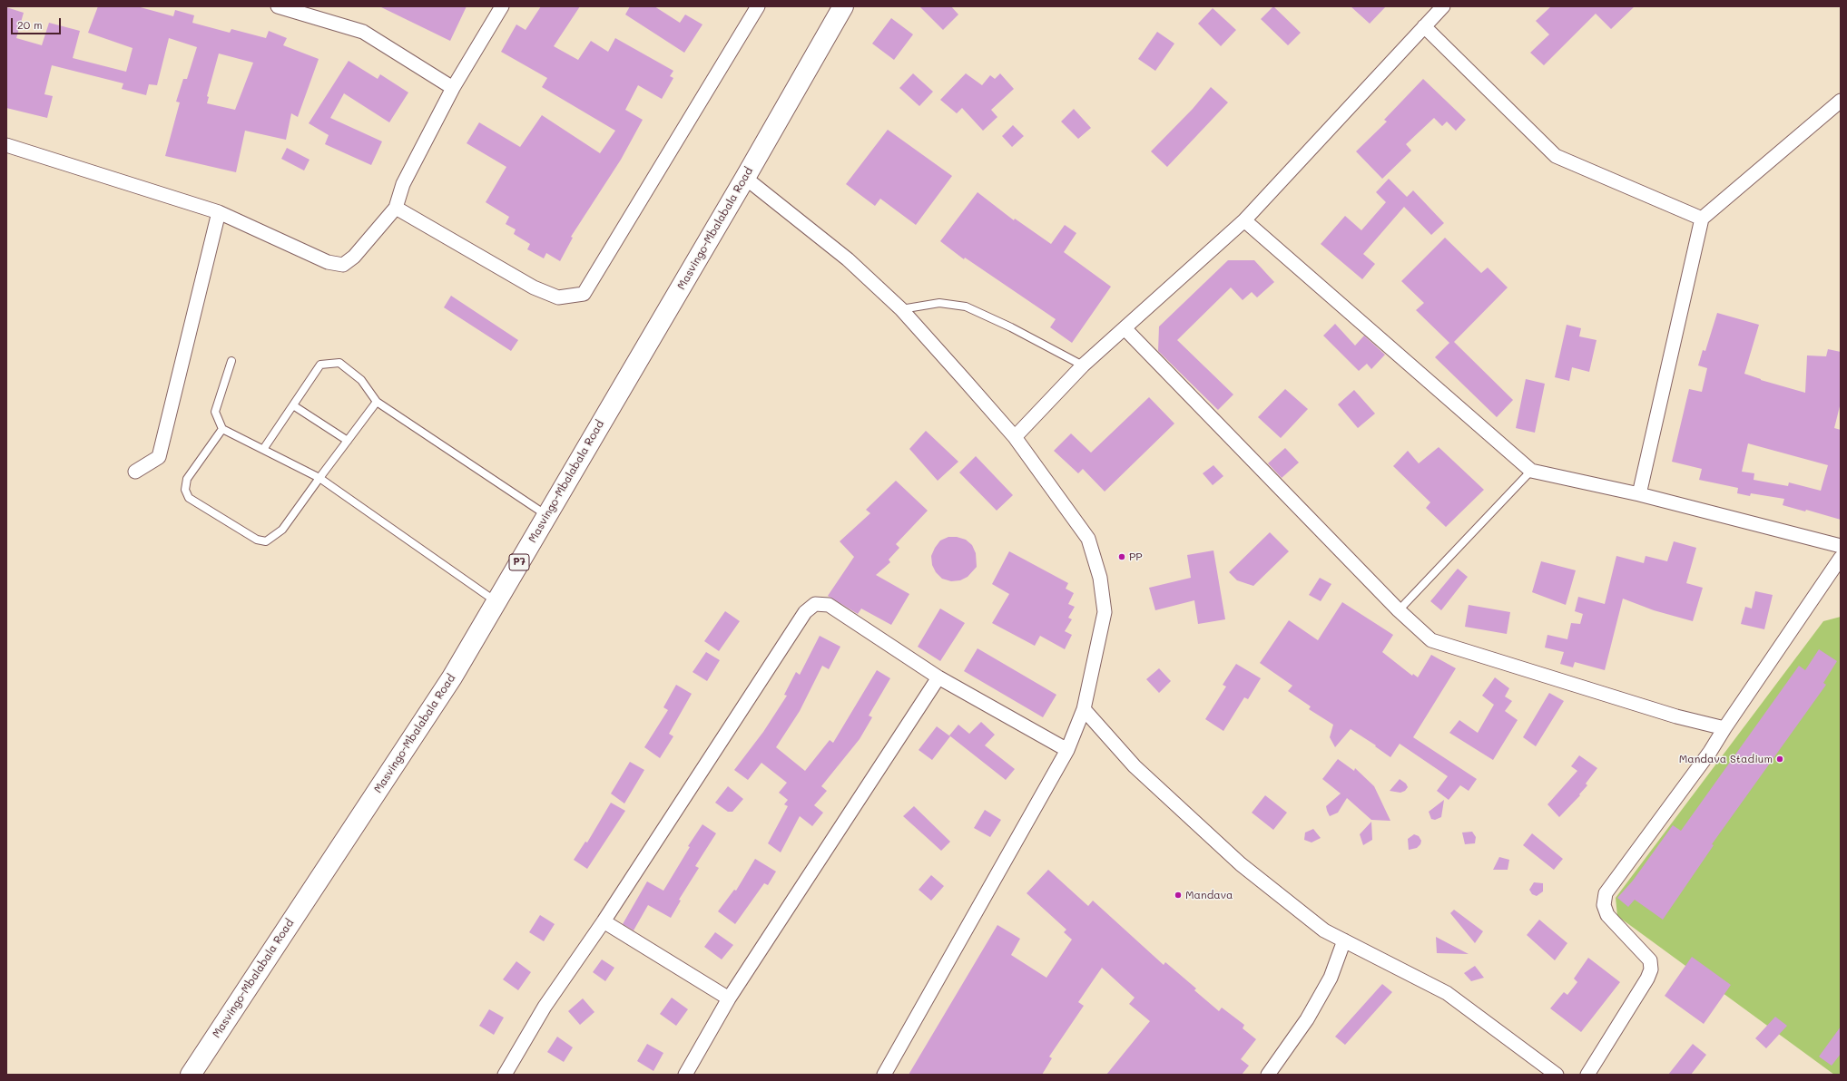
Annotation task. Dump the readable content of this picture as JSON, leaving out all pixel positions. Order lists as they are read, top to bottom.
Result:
{
  "streets": {
    "highway": ["Masvingo-Mbalabala Road", "P7"]
  },
  "places": ["PP", "Mandava Stadium", "Mandava"],
  "scale_bar": "20 m"
}
